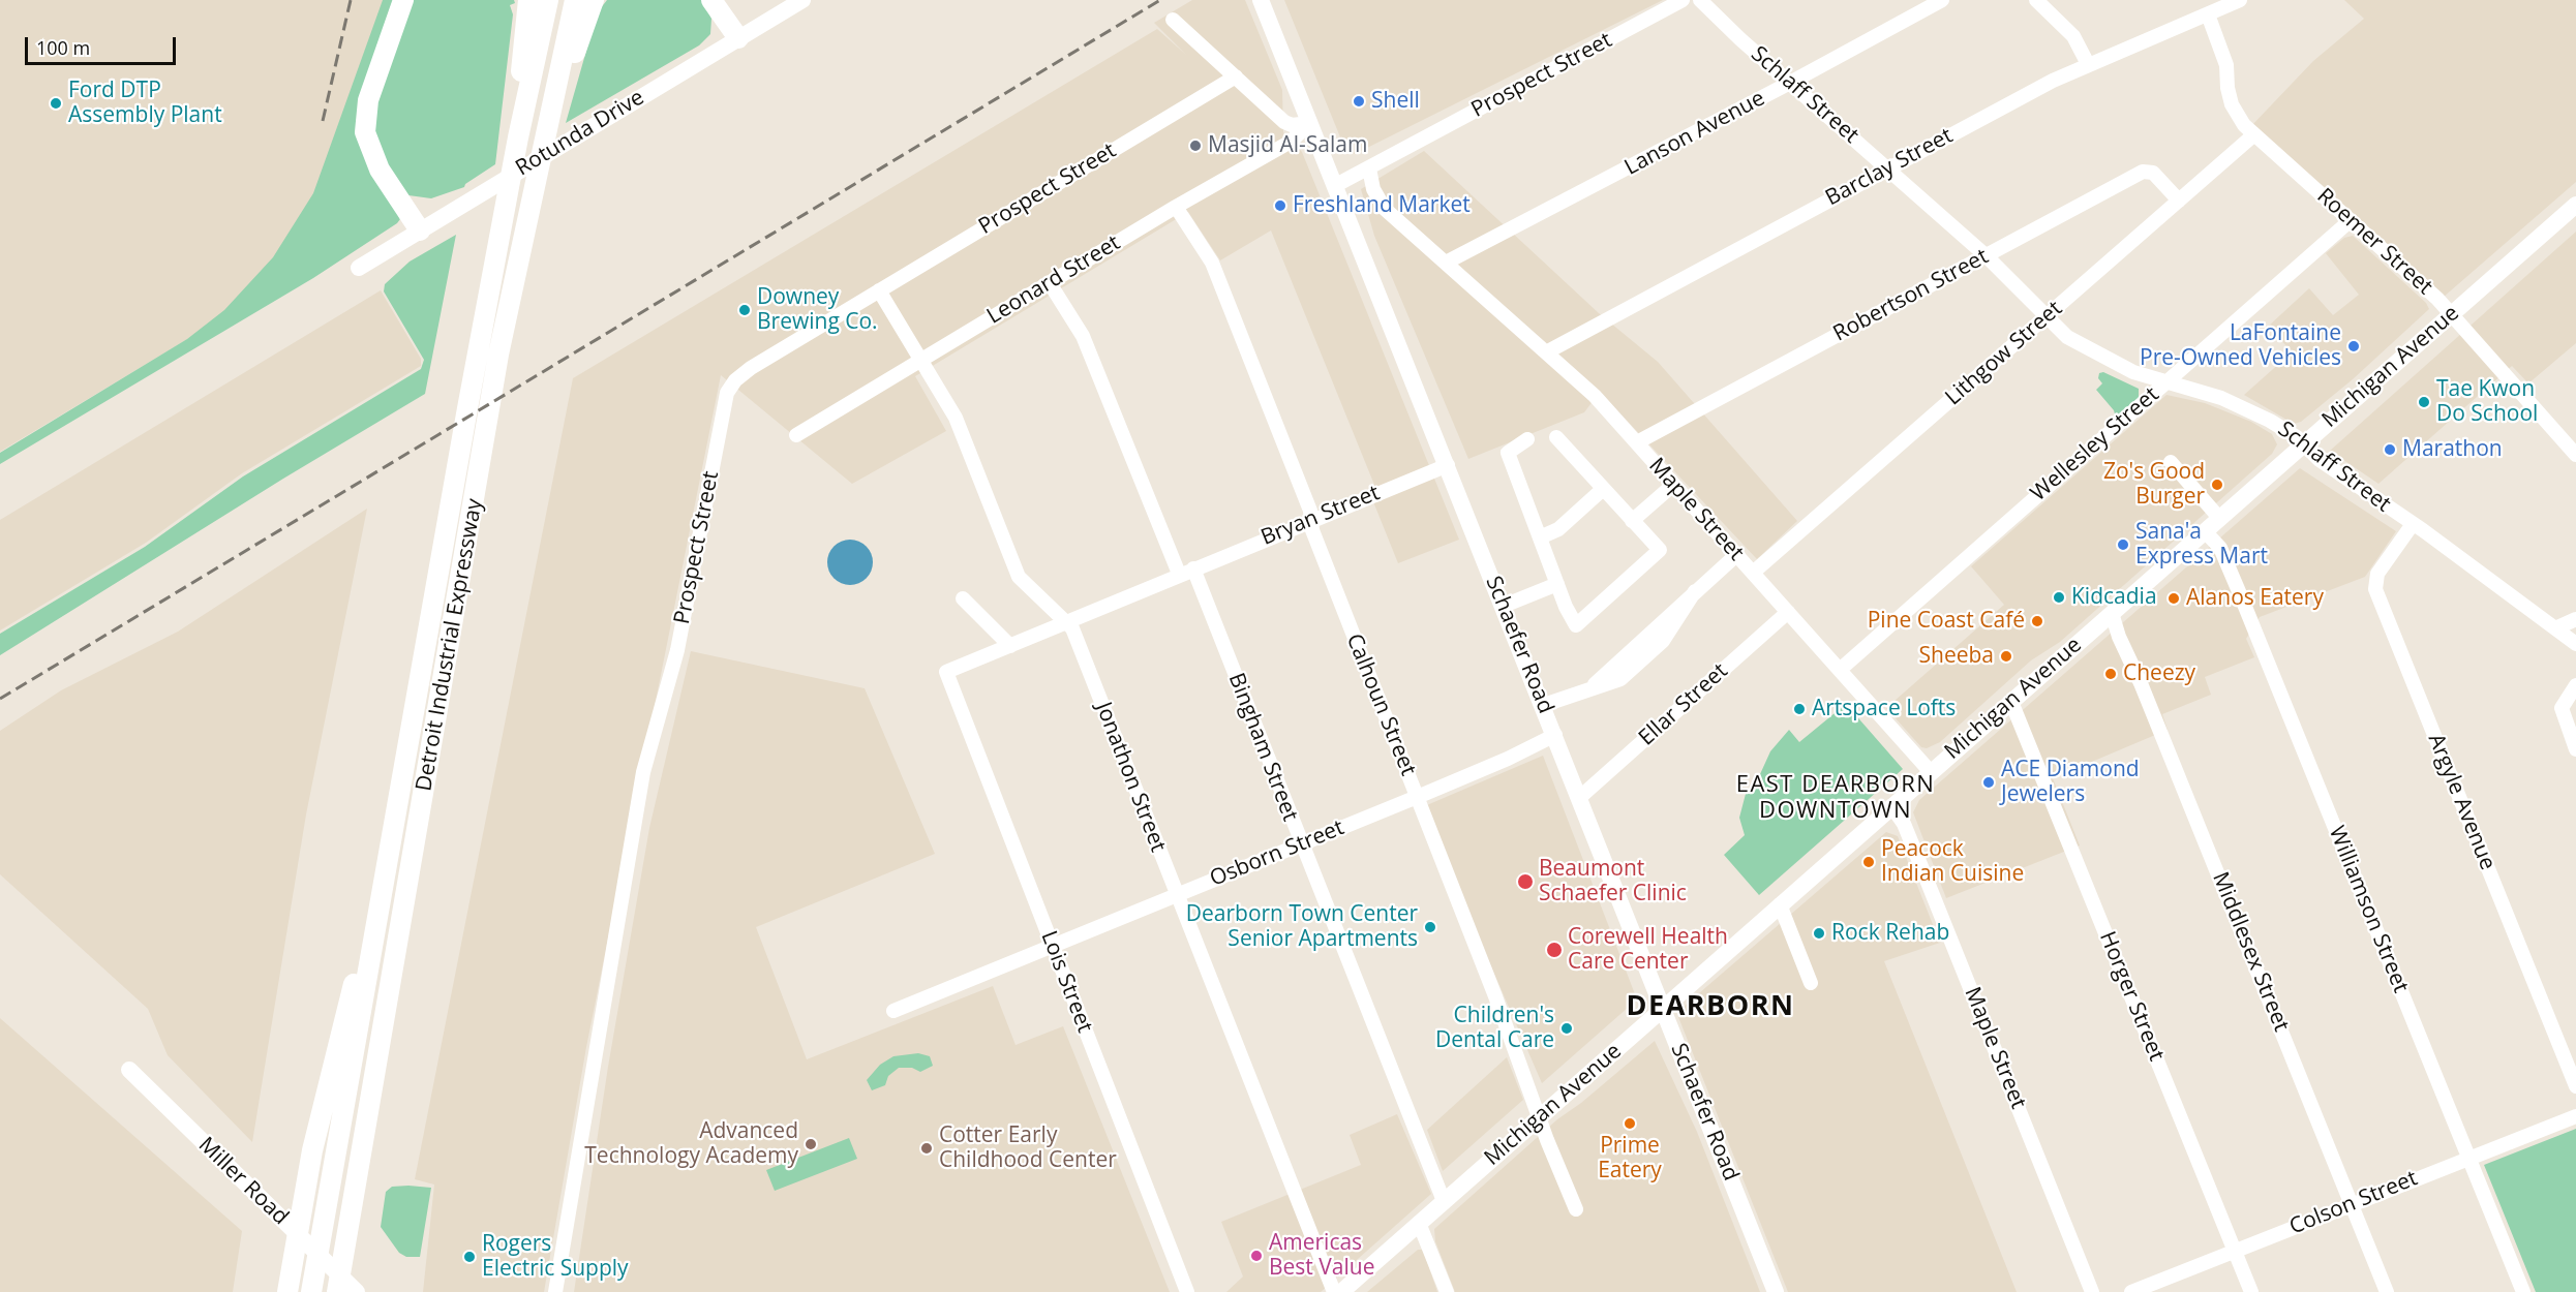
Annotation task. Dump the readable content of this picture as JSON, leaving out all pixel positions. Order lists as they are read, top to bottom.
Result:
{
  "streets": {
    "highway": ["Detroit Industrial Expressway"],
    "main road": [
      "Rotunda Drive",
      "Michigan Avenue",
      "Schaefer Road",
      "Miller Road"
    ],
    "street": [
      "Prospect Street",
      "Schlaff Street",
      "Lanson Avenue",
      "Barclay Street",
      "Roemer Street",
      "Leonard Street",
      "Robertson Street",
      "Lithgow Street",
      "Wellesley Street",
      "Maple Street",
      "Bryan Street",
      "Calhoun Street",
      "Ellar Street",
      "Bingham Street",
      "Jonathon Street",
      "Argyle Avenue",
      "Osborn Street",
      "Williamson Street",
      "Middlesex Street",
      "Lois Street",
      "Horger Street",
      "Colson Street"
    ]
  },
  "crossings": [
    ["Prospect Street", "Maple Street"],
    ["Prospect Street", "Schaefer Road"],
    ["Prospect Street", "Jonathon Street"],
    ["Schlaff Street", "Lanson Avenue"],
    ["Schlaff Street", "Barclay Street"],
    ["Schlaff Street", "Robertson Street"],
    ["Schlaff Street", "Lithgow Street"],
    ["Schlaff Street", "Michigan Avenue"],
    ["Schlaff Street", "Wellesley Street"],
    ["Schlaff Street", "Argyle Avenue"],
    ["Lanson Avenue", "Maple Street"],
    ["Barclay Street", "Roemer Street"],
    ["Barclay Street", "Maple Street"],
    ["Roemer Street", "Lithgow Street"],
    ["Roemer Street", "Michigan Avenue"],
    ["Roemer Street", "Wellesley Street"],
    ["Leonard Street", "Schaefer Road"],
    ["Leonard Street", "Calhoun Street"],
    ["Leonard Street", "Jonathon Street"],
    ["Robertson Street", "Lithgow Street"],
    ["Robertson Street", "Maple Street"],
    ["Lithgow Street", "Maple Street"],
    ["Michigan Avenue", "Maple Street"],
    ["Michigan Avenue", "Schaefer Road"],
    ["Michigan Avenue", "Calhoun Street"],
    ["Michigan Avenue", "Bingham Street"],
    ["Michigan Avenue", "Williamson Street"],
    ["Michigan Avenue", "Middlesex Street"],
    ["Michigan Avenue", "Horger Street"],
    ["Wellesley Street", "Maple Street"],
    ["Maple Street", "Ellar Street"],
    ["Bryan Street", "Schaefer Road"],
    ["Bryan Street", "Calhoun Street"],
    ["Bryan Street", "Bingham Street"],
    ["Schaefer Road", "Ellar Street"],
    ["Schaefer Road", "Osborn Street"],
    ["Calhoun Street", "Osborn Street"],
    ["Bingham Street", "Osborn Street"],
    ["Jonathon Street", "Osborn Street"],
    ["Osborn Street", "Lois Street"],
    ["Williamson Street", "Colson Street"],
    ["Middlesex Street", "Colson Street"],
    ["Horger Street", "Colson Street"]
  ],
  "districts": ["EAST DEARBORN DOWNTOWN", "DEARBORN"],
  "places": [
    "Shell",
    "Ford DTP Assembly Plant",
    "Masjid Al-Salam",
    "Freshland Market",
    "Downey Brewing Co.",
    "LaFontaine Pre-Owned Vehicles",
    "Tae Kwon Do School",
    "Marathon",
    "Zo's Good Burger",
    "Sana'a Express Mart",
    "Kidcadia",
    "Alanos Eatery",
    "Pine Coast Café",
    "Sheeba",
    "Cheezy",
    "Artspace Lofts",
    "ACE Diamond Jewelers",
    "Peacock Indian Cuisine",
    "Beaumont Schaefer Clinic",
    "Dearborn Town Center Senior Apartments",
    "Rock Rehab",
    "Corewell Health Care Center",
    "Children's Dental Care",
    "Prime Eatery",
    "Advanced Technology Academy",
    "Cotter Early Childhood Center",
    "Americas Best Value",
    "Rogers Electric Supply"
  ],
  "scale_bar": "100 m"
}
